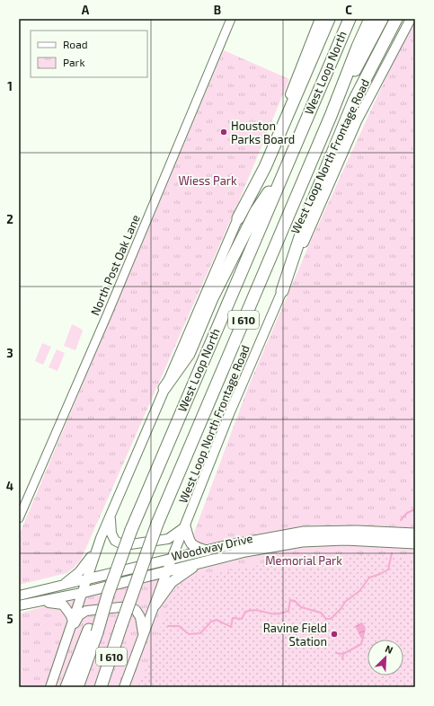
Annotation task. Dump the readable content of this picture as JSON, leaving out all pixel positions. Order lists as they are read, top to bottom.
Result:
{
  "streets": {
    "highway": ["West Loop North", "I 610"],
    "main road": ["West Loop North Frontage Road", "Woodway Drive"],
    "street": ["North Post Oak Lane"]
  },
  "crossings": [
    ["West Loop North", "I 610"],
    ["West Loop North Frontage Road", "Woodway Drive"]
  ],
  "parks": ["Wiess Park", "Memorial Park"],
  "places": ["Houston Parks Board", "Ravine Field Station"],
  "legend": ["Road", "Park"],
  "north": "top right",
  "grid": {
    "columns": ["A", "B", "C"],
    "rows": [
      "1",
      "2",
      "3",
      "4",
      "5"
    ]
  }
}
